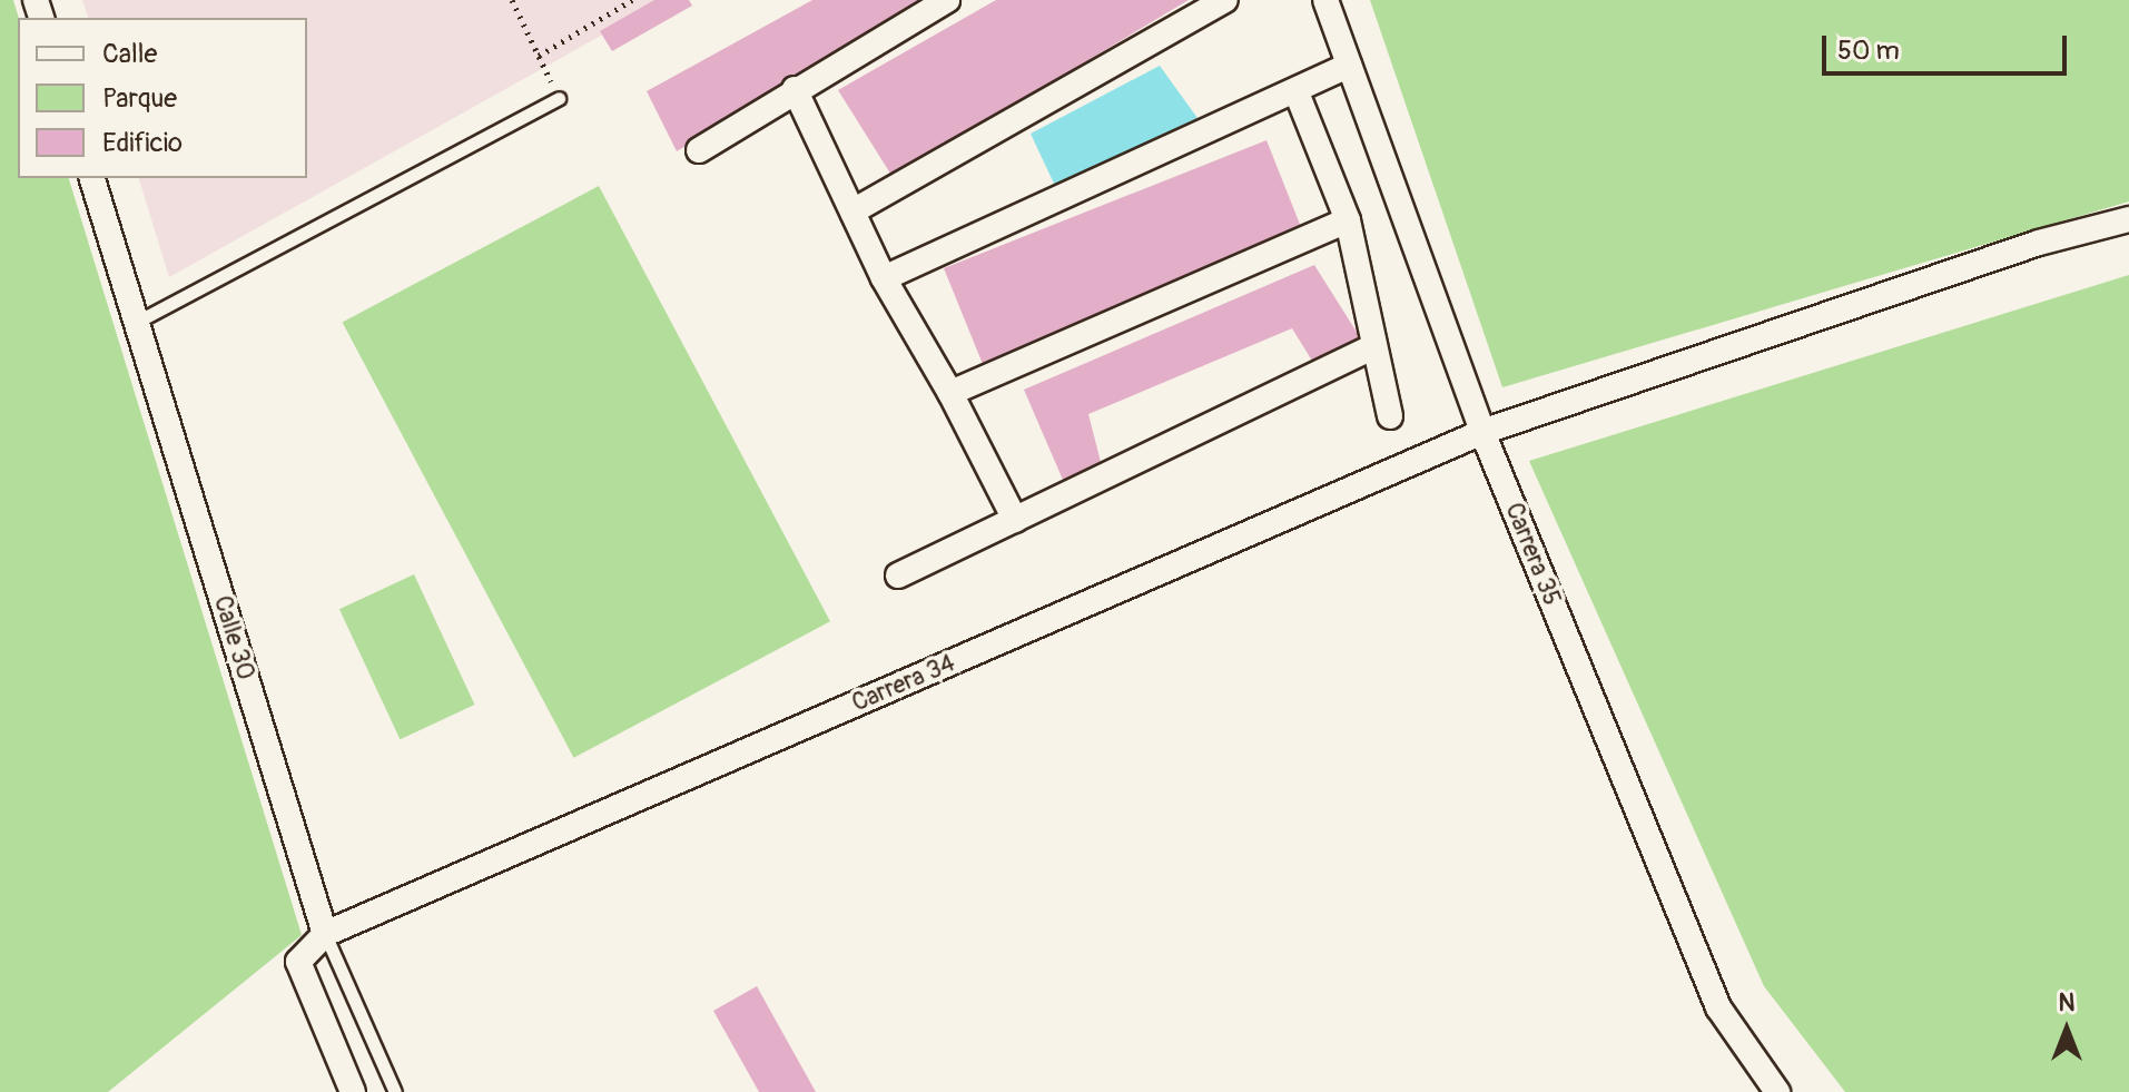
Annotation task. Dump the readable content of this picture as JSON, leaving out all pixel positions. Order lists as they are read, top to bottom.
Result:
{
  "streets": {
    "street": ["Carrera 35", "Calle 30", "Carrera 34"]
  },
  "crossings": [
    ["Carrera 35", "Carrera 34"],
    ["Calle 30", "Carrera 34"]
  ],
  "legend": ["Calle", "Parque", "Edificio"],
  "scale_bar": "50 m",
  "north": "top"
}
